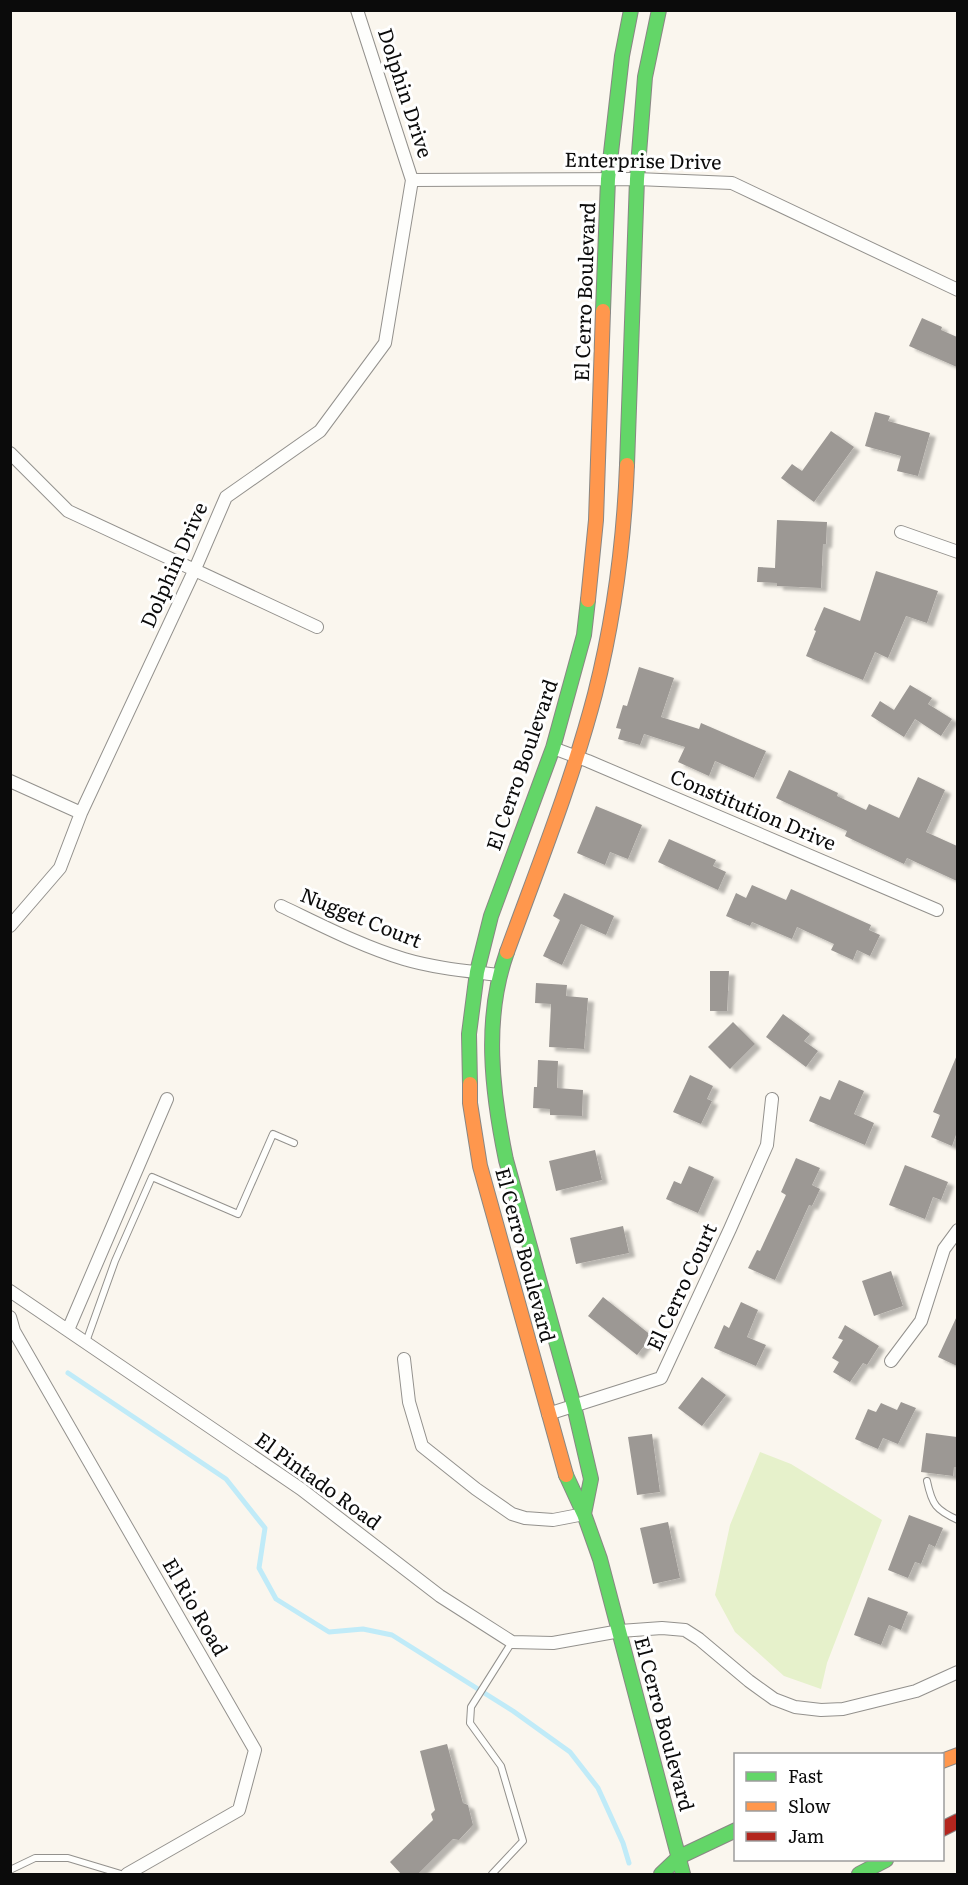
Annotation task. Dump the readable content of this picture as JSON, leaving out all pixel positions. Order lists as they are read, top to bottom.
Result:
{
  "streets": {
    "main road": ["El Cerro Boulevard"],
    "street": [
      "Dolphin Drive",
      "Enterprise Drive",
      "Constitution Drive",
      "Nugget Court",
      "El Cerro Court",
      "El Pintado Road",
      "El Rio Road"
    ]
  },
  "crossings": [
    ["Dolphin Drive", "Enterprise Drive"],
    ["Enterprise Drive", "El Cerro Boulevard"],
    ["El Cerro Boulevard", "Constitution Drive"],
    ["El Cerro Boulevard", "Nugget Court"],
    ["El Cerro Boulevard", "El Cerro Court"]
  ],
  "legend": ["Fast", "Slow", "Jam"]
}
